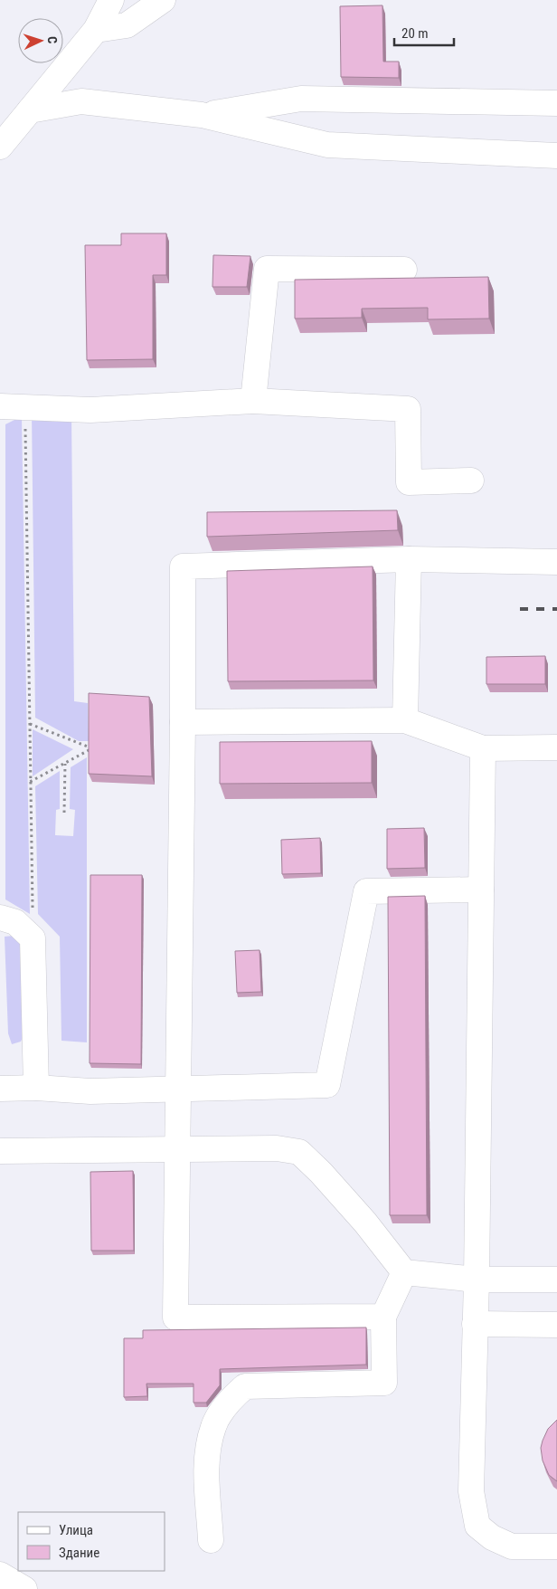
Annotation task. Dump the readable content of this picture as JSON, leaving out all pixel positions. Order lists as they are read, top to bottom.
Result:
{
  "legend": ["Улица", "Здание"],
  "scale_bar": "20 m",
  "north": "right"
}
